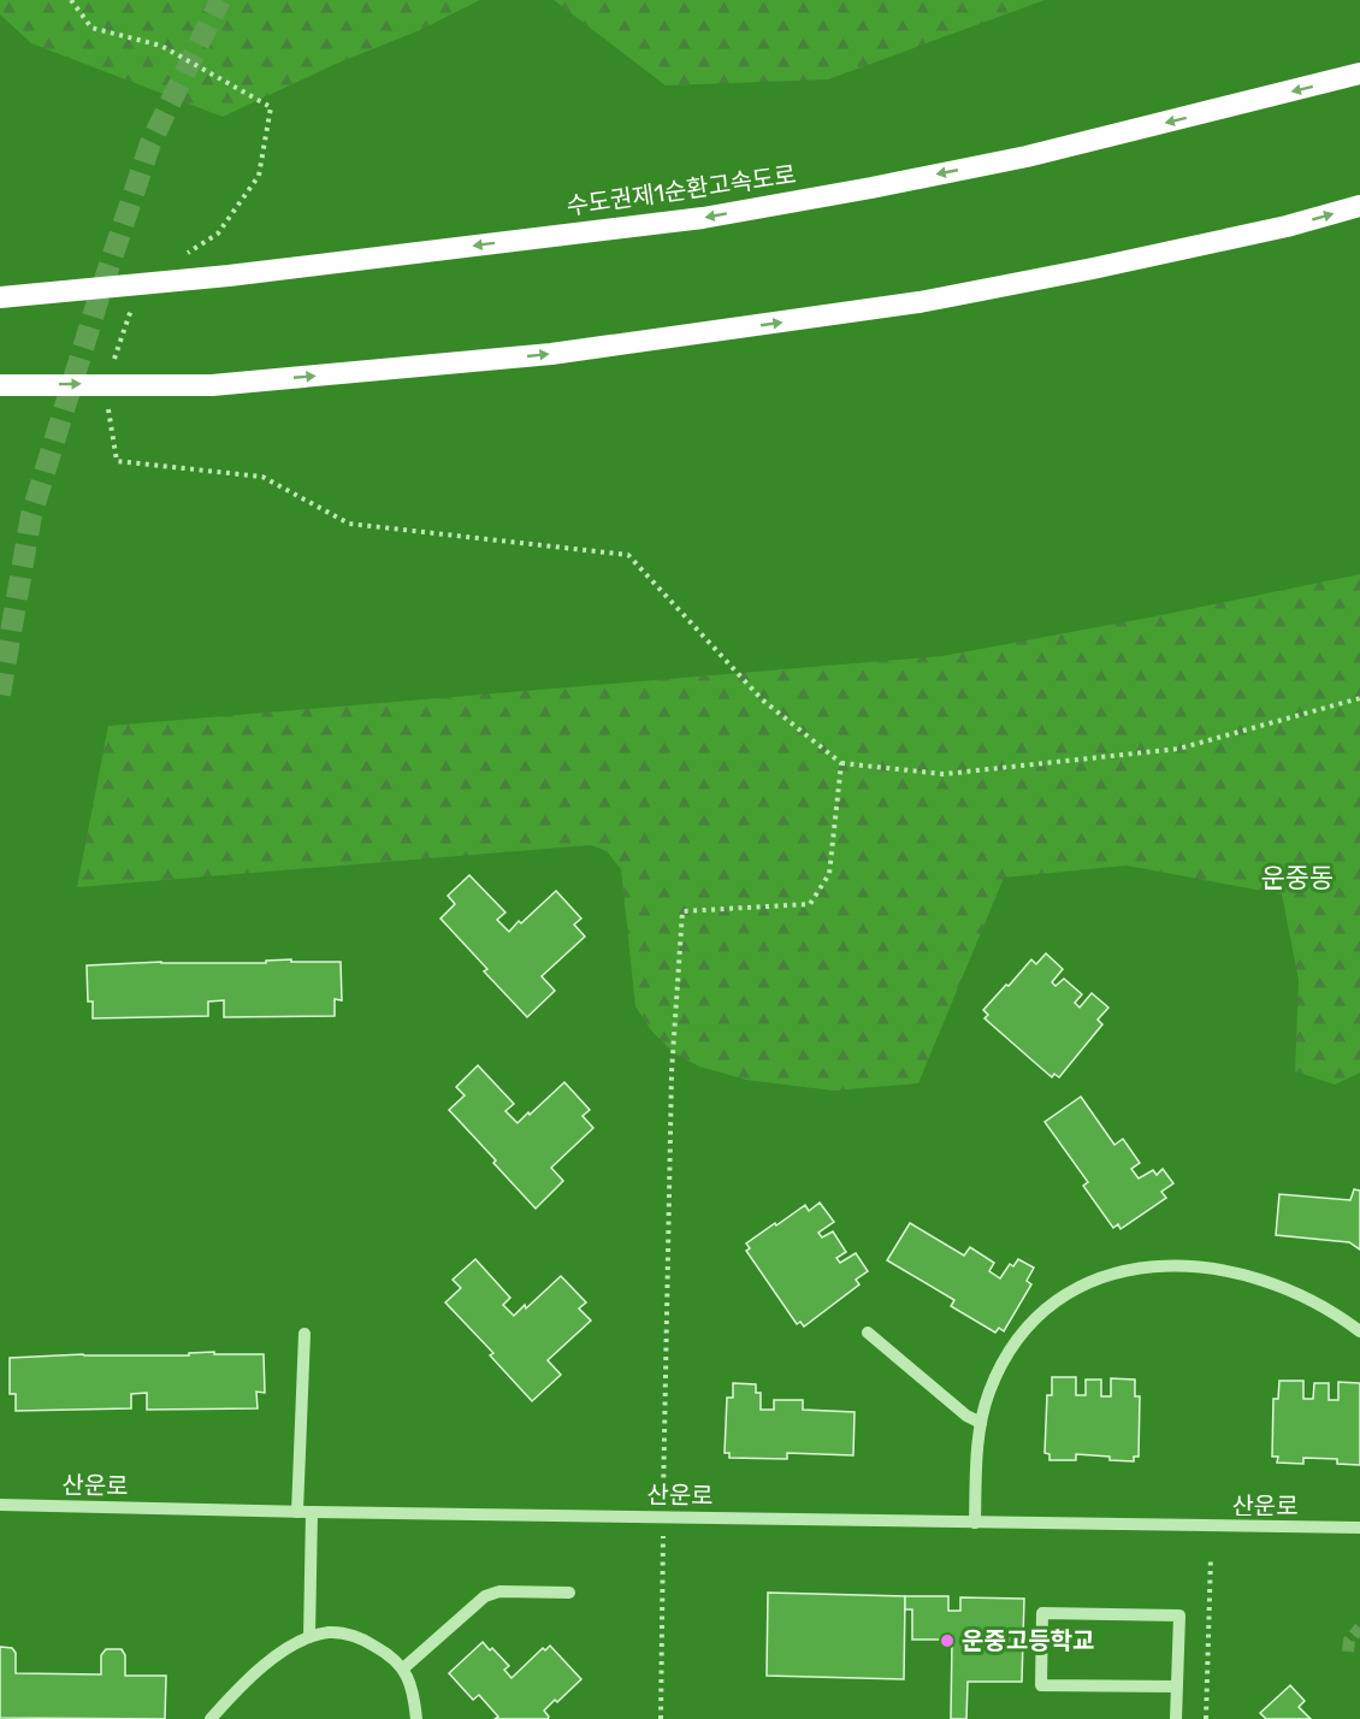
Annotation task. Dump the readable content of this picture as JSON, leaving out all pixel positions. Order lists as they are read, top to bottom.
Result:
{
  "streets": {
    "highway": ["수도권제1순환고속도로"],
    "street": ["산운로"]
  },
  "districts": ["운중동"],
  "places": ["운중고등학교"]
}
